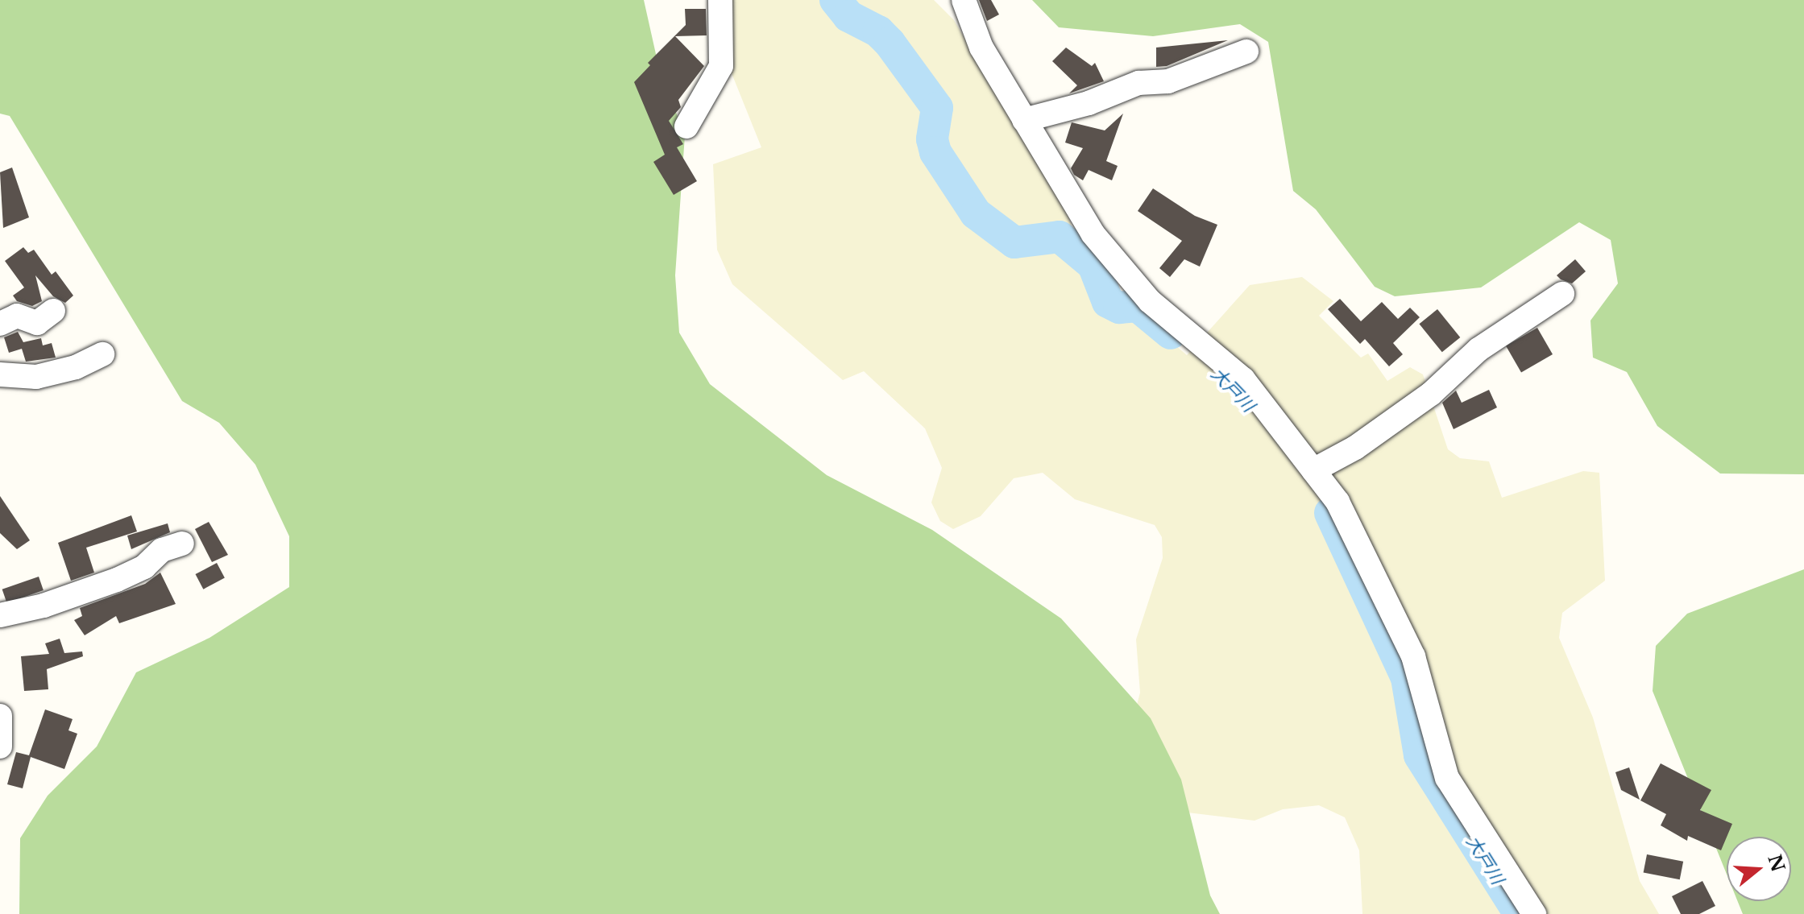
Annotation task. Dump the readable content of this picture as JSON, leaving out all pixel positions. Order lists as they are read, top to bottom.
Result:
{
  "water": ["大戸川"],
  "north": "right"
}
